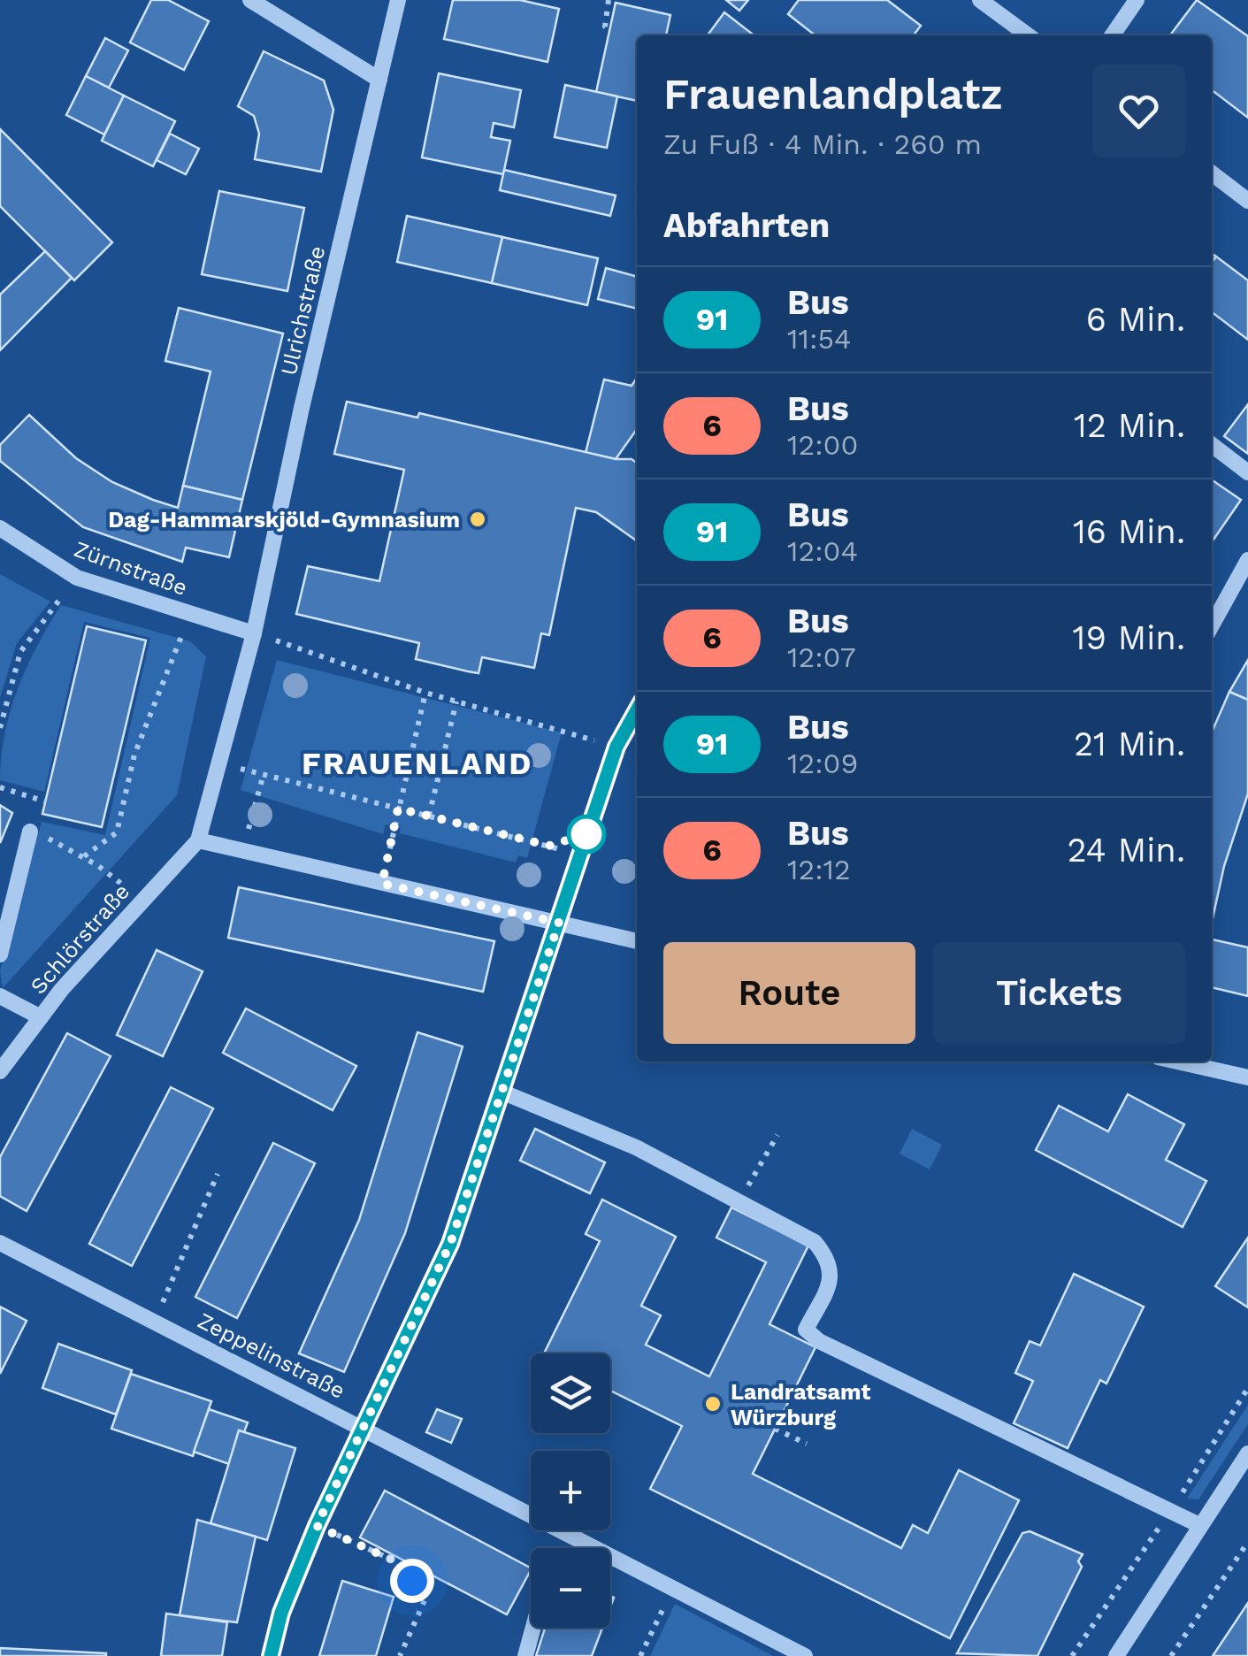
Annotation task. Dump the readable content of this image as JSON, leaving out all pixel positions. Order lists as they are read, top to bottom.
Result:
{
  "streets": {
    "street": [
      "Ulrichstraße",
      "Zürnstraße",
      "Schlörstraße",
      "Zeppelinstraße"
    ]
  },
  "crossings": [
    ["Ulrichstraße", "Zürnstraße"],
    ["Ulrichstraße", "Schlörstraße"]
  ],
  "districts": ["FRAUENLAND"],
  "places": ["Dag-Hammarskjöld-Gymnasium", "Landratsamt Würzburg"],
  "lines": ["bus line 91"],
  "page": {
    "heading": [
      ["Frauenlandplatz", "Zu Fuß · 4 Min. · 260 m"],
      "Abfahrten"
    ],
    "list": [
      {
        "mark": "91",
        "name": "Bus",
        "note": "11:54",
        "value": "6 Min."
      },
      {
        "mark": "6",
        "name": "Bus",
        "note": "12:00",
        "value": "12 Min."
      },
      {
        "mark": "91",
        "name": "Bus",
        "note": "12:04",
        "value": "16 Min."
      },
      {
        "mark": "6",
        "name": "Bus",
        "note": "12:07",
        "value": "19 Min."
      },
      {
        "mark": "91",
        "name": "Bus",
        "note": "12:09",
        "value": "21 Min."
      },
      {
        "mark": "6",
        "name": "Bus",
        "note": "12:12",
        "value": "24 Min."
      }
    ],
    "buttons": ["Route", "Tickets"],
    "map_buttons": ["+", "−"]
  }
}
